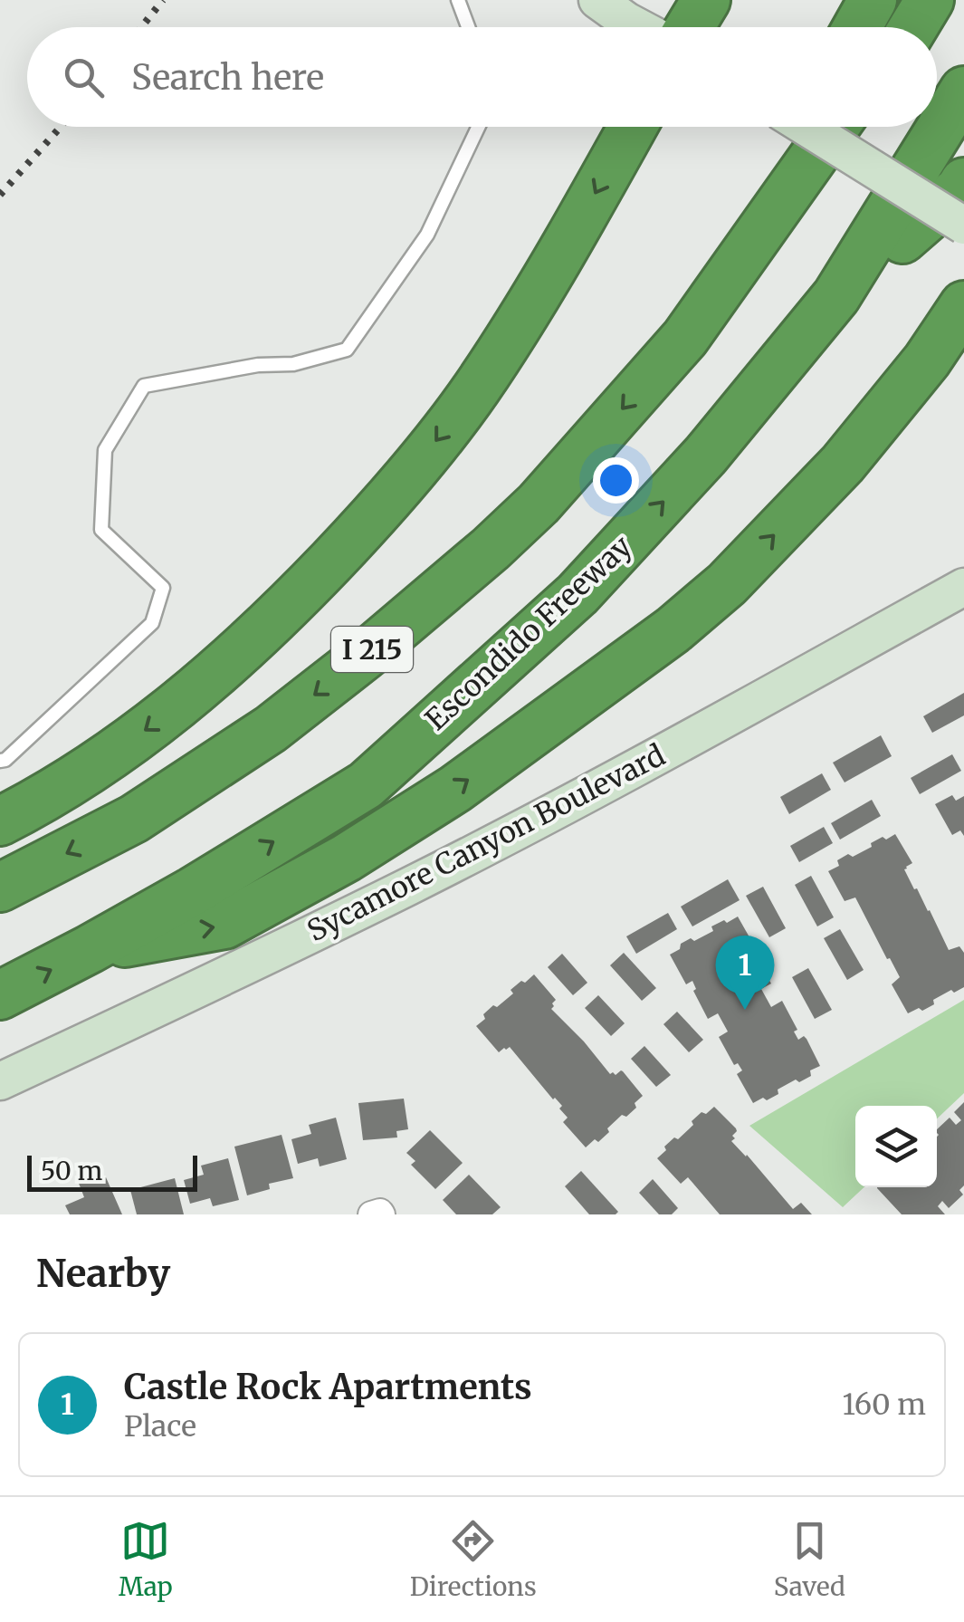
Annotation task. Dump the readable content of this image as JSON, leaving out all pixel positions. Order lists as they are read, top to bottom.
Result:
{
  "streets": {
    "highway": ["Escondido Freeway", "I 215"],
    "street": ["Sycamore Canyon Boulevard"]
  },
  "scale_bar": "50 m",
  "page": {
    "search": "Search here",
    "pins": "1",
    "scale": "50 m",
    "heading": "Nearby",
    "list": [
      {
        "mark": "1",
        "name": "Castle Rock Apartments",
        "note": "Place",
        "value": "160 m"
      }
    ],
    "nav": ["Map", "Directions", "Saved"]
  }
}
